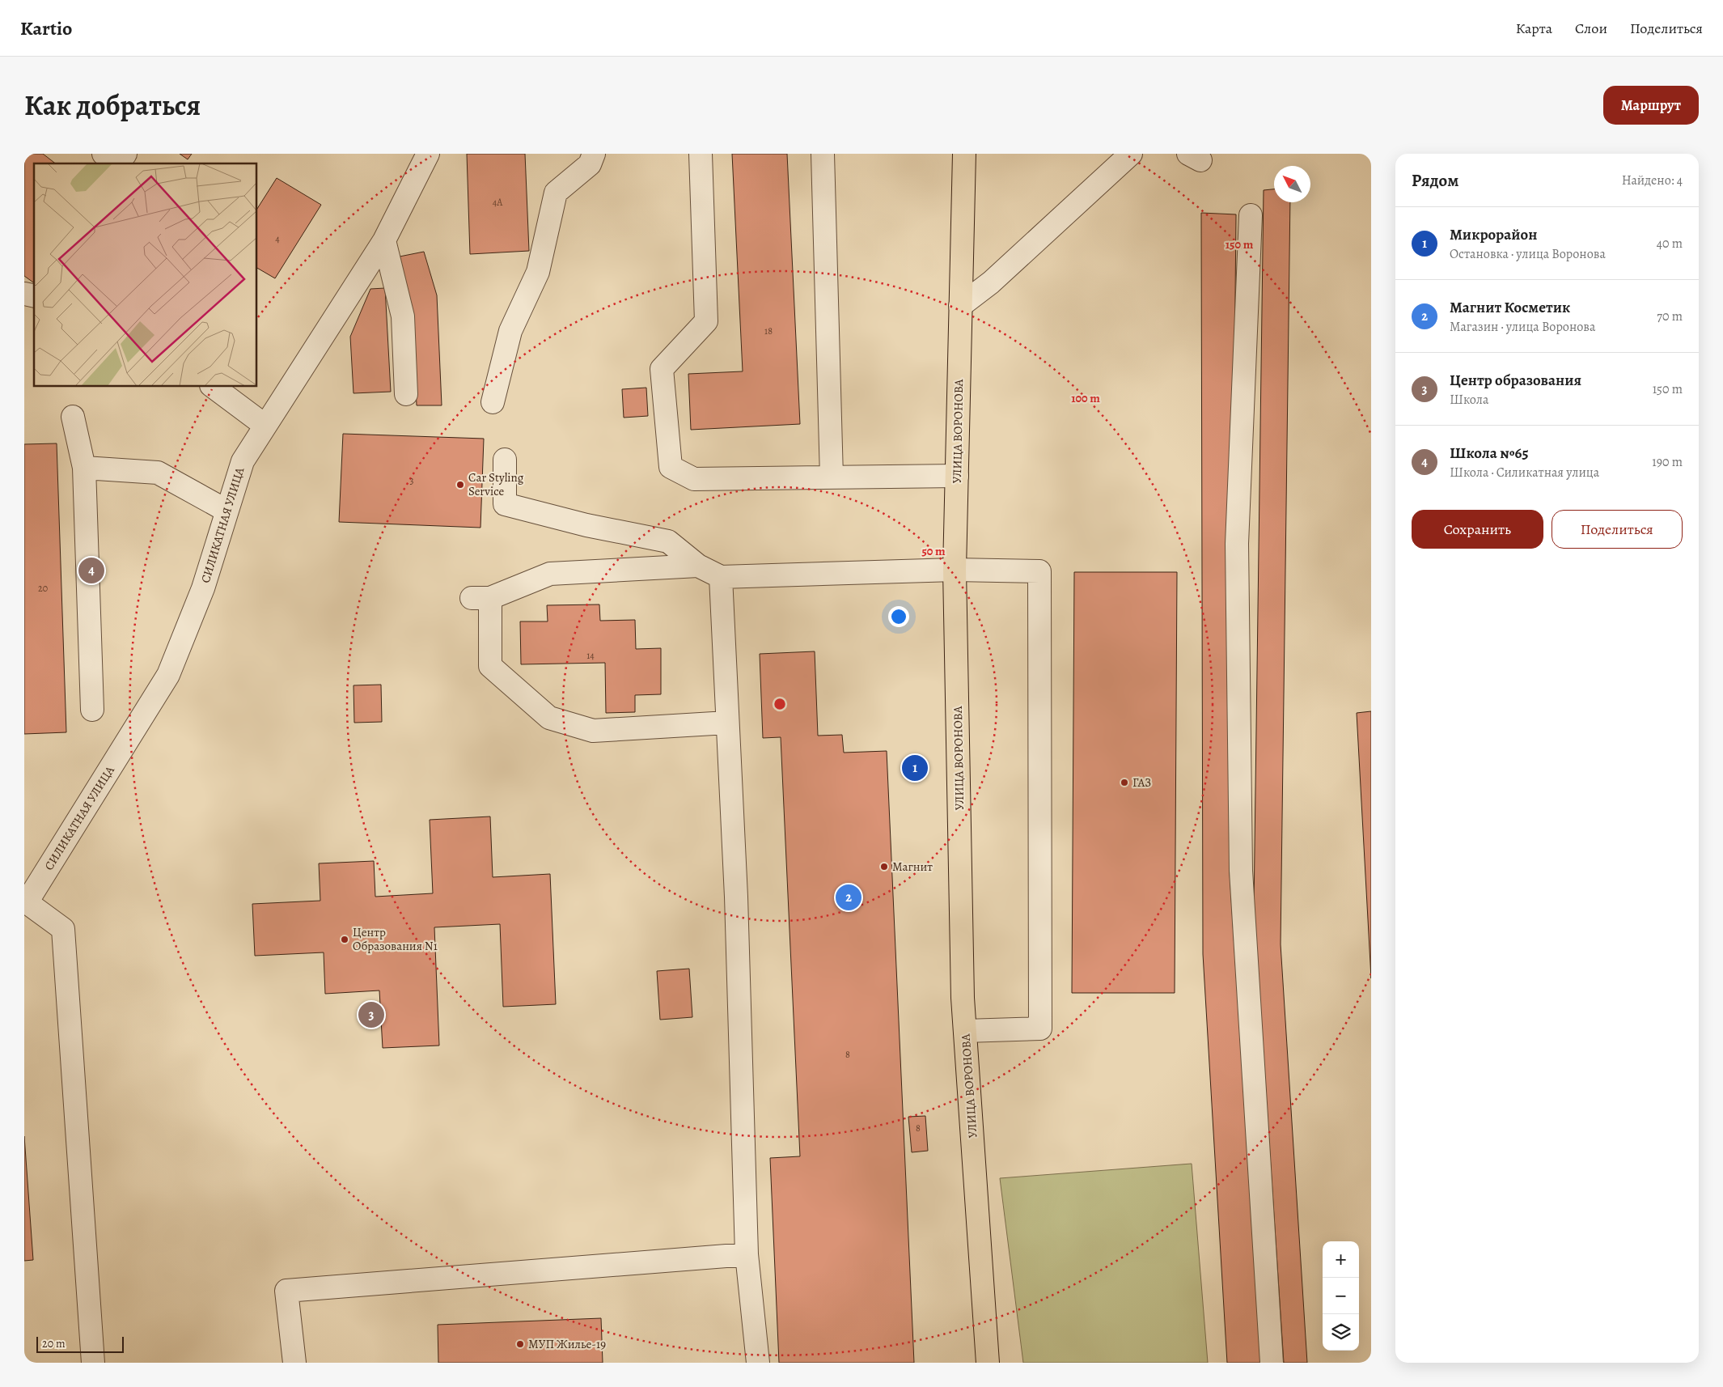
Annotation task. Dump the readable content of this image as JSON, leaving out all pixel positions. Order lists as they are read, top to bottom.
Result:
{
  "streets": {
    "main road": ["УЛИЦА ВОРОНОВА"],
    "street": ["СИЛИКАТНАЯ УЛИЦА"]
  },
  "places": [
    "Car Styling Service",
    "ГАЗ",
    "Магнит",
    "Центр Образования N1",
    "МУП Жилье-19"
  ],
  "house_numbers": [
    "4А",
    "4",
    "18",
    "3",
    "20",
    "14",
    "8",
    "8"
  ],
  "scale_bar": "20 m",
  "north": "top left",
  "page": {
    "header": "Kartio",
    "nav": ["Карта", "Слои", "Поделиться"],
    "title": "Как добраться",
    "buttons": [
      "Маршрут",
      ["Сохранить", "Поделиться"]
    ],
    "heading": ["Рядом", "Найдено: 4"],
    "list": [
      {
        "mark": "1",
        "name": "Микрорайон",
        "note": "Остановка · улица Воронова",
        "value": "40 m"
      },
      {
        "mark": "2",
        "name": "Магнит Косметик",
        "note": "Магазин · улица Воронова",
        "value": "70 m"
      },
      {
        "mark": "3",
        "name": "Центр образования",
        "note": "Школа",
        "value": "150 m"
      },
      {
        "mark": "4",
        "name": "Школа №65",
        "note": "Школа · Силикатная улица",
        "value": "190 m"
      }
    ],
    "pins": [
      "4",
      "1",
      "2",
      "3"
    ],
    "map_buttons": ["+", "−"],
    "scale": "20 m"
  },
  "rings": ["150 m", "100 m", "50 m"]
}
